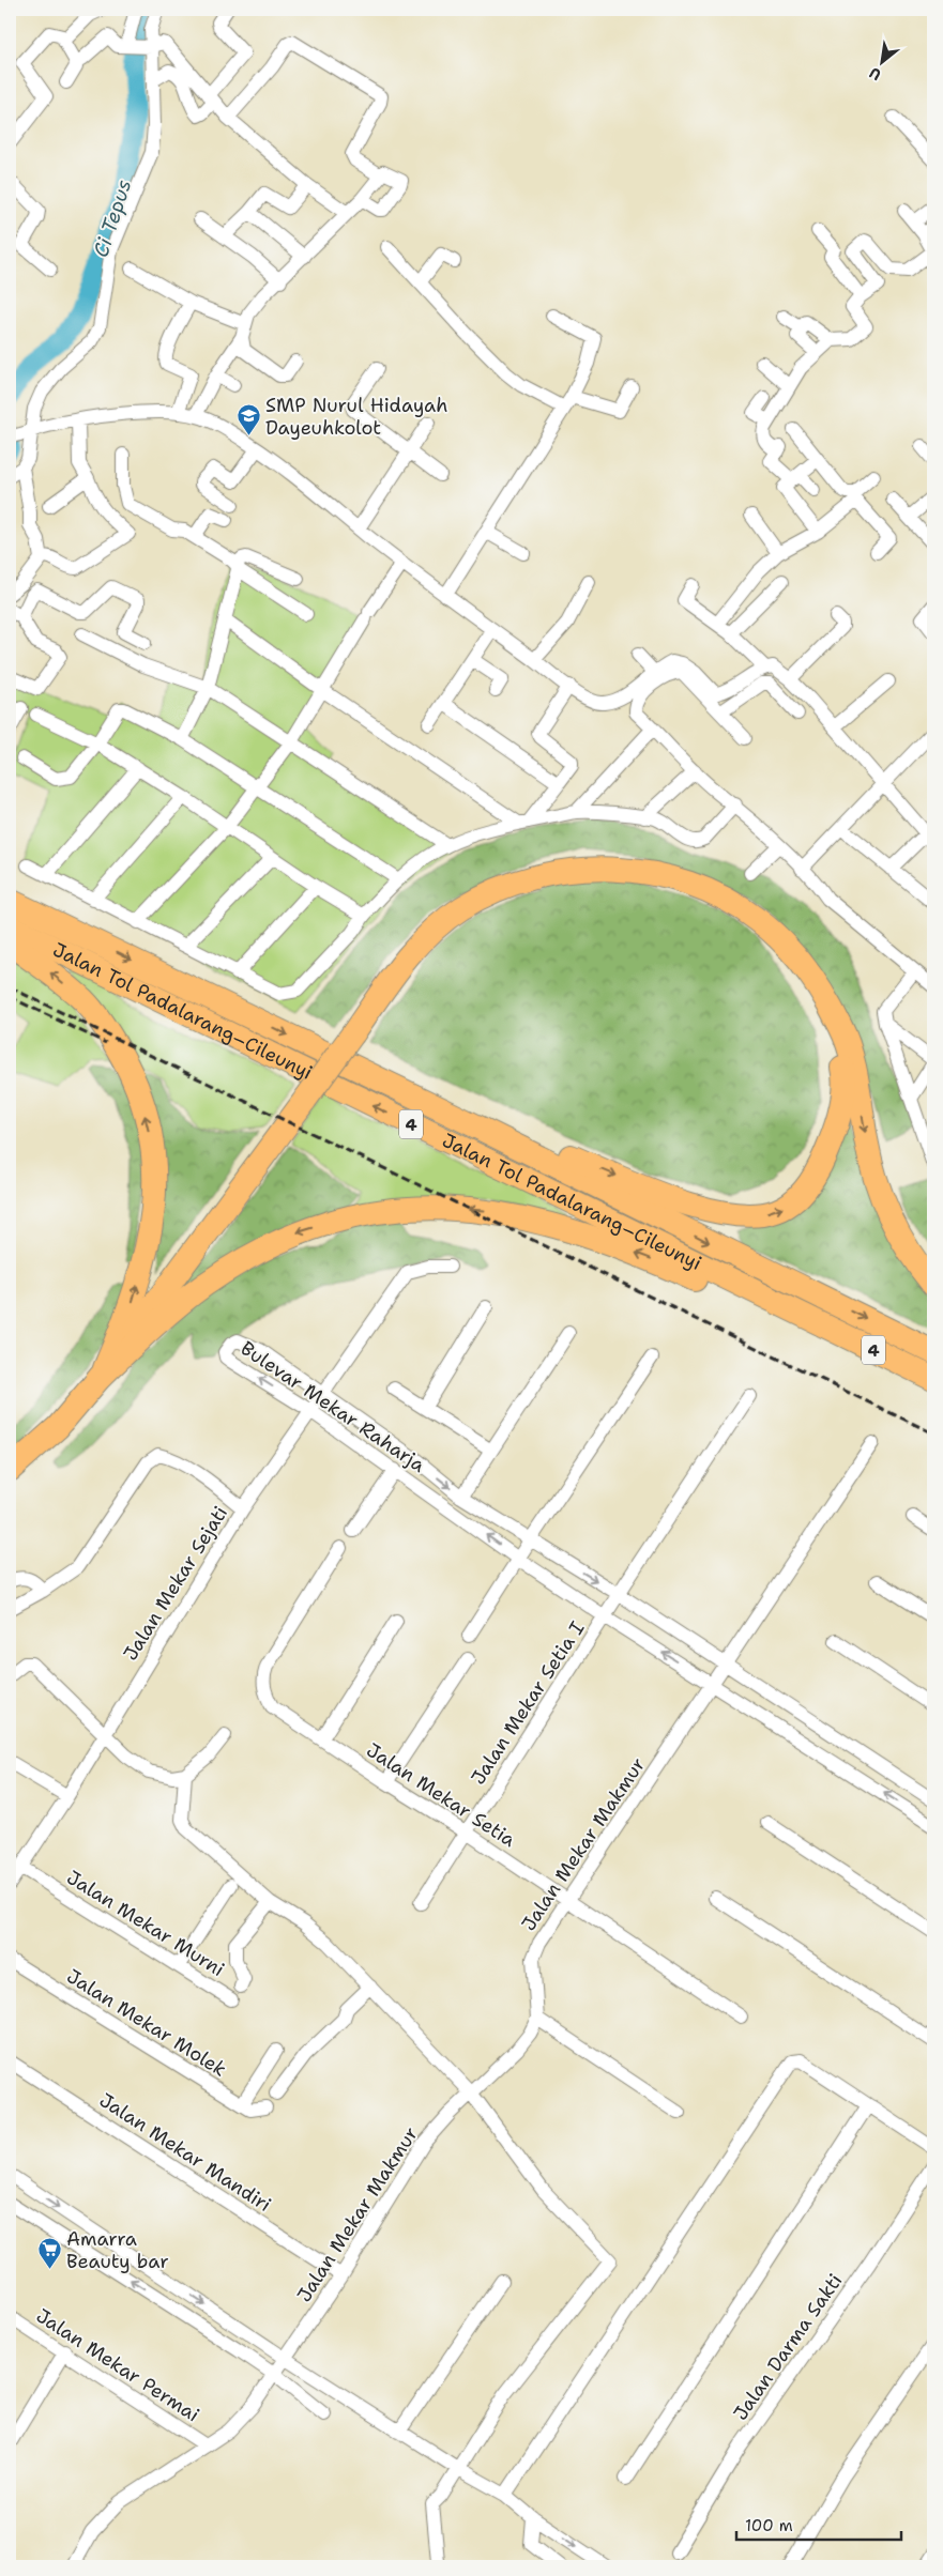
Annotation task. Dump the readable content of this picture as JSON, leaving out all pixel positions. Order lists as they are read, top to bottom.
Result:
{
  "streets": {
    "highway": ["Jalan Tol Padalarang–Cileunyi", "4"],
    "street": [
      "Bulevar Mekar Raharja",
      "Jalan Mekar Sejati",
      "Jalan Mekar Setia I",
      "Jalan Mekar Setia",
      "Jalan Mekar Makmur",
      "Jalan Mekar Murni",
      "Jalan Mekar Molek",
      "Jalan Mekar Mandiri",
      "Jalan Darma Sakti",
      "Jalan Mekar Permai"
    ]
  },
  "crossings": [
    ["Bulevar Mekar Raharja", "Jalan Mekar Sejati"],
    ["Bulevar Mekar Raharja", "Jalan Mekar Setia I"],
    ["Bulevar Mekar Raharja", "Jalan Mekar Makmur"],
    ["Jalan Mekar Sejati", "Jalan Mekar Murni"],
    ["Jalan Mekar Setia I", "Jalan Mekar Setia"],
    ["Jalan Mekar Setia", "Jalan Mekar Makmur"],
    ["Jalan Mekar Makmur", "Jalan Mekar Mandiri"],
    ["Jalan Mekar Makmur", "Jalan Mekar Permai"]
  ],
  "water": ["Ci Tepus"],
  "places": {
    "school or university": ["SMP Nurul Hidayah Dayeuhkolot"],
    "supermarket": ["Amarra Beauty bar"]
  },
  "scale_bar": "100 m",
  "north": "bottom left"
}
